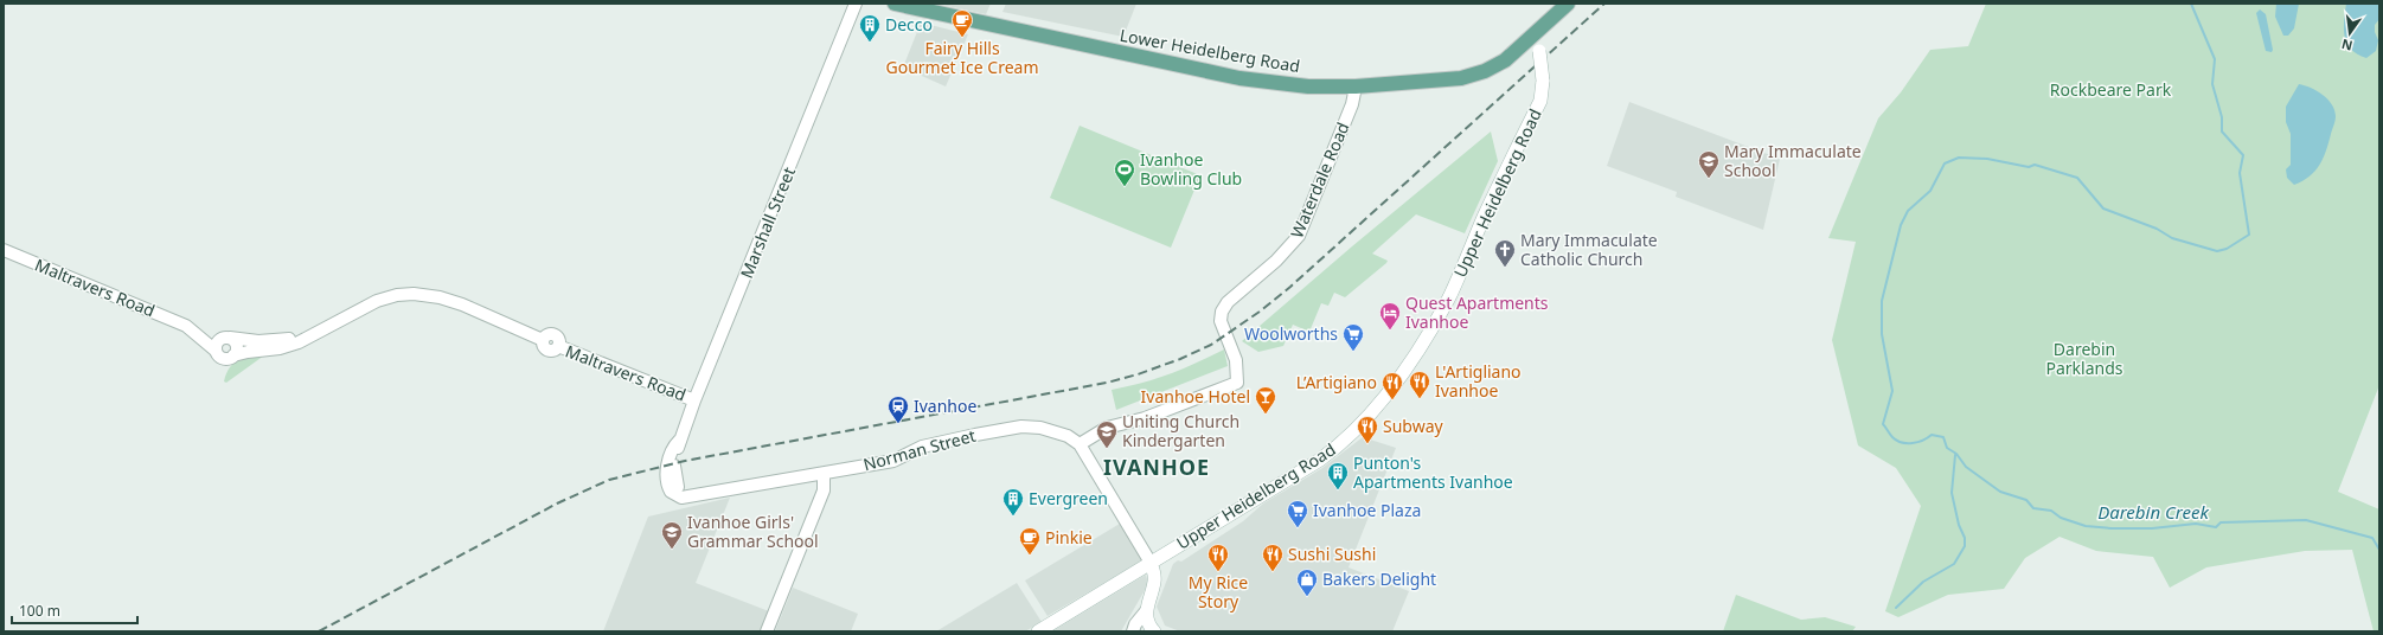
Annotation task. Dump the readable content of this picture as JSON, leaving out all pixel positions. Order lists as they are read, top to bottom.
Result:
{
  "streets": {
    "main road": ["Lower Heidelberg Road", "Upper Heidelberg Road"],
    "street": [
      "Waterdale Road",
      "Marshall Street",
      "Maltravers Road",
      "Norman Street"
    ]
  },
  "crossings": [
    ["Lower Heidelberg Road", "Waterdale Road"],
    ["Lower Heidelberg Road", "Upper Heidelberg Road"],
    ["Waterdale Road", "Norman Street"],
    ["Marshall Street", "Maltravers Road"],
    ["Marshall Street", "Norman Street"]
  ],
  "districts": ["IVANHOE"],
  "water": ["Darebin Creek"],
  "parks": ["Rockbeare Park", "Darebin Parklands"],
  "places": {
    "cafe": ["Fairy Hills Gourmet Ice Cream", "Pinkie"],
    "building": ["Decco", "Punton's Apartments Ivanhoe", "Evergreen"],
    "school or university": ["Mary Immaculate School", "Uniting Church Kindergarten", "Ivanhoe Girls' Grammar School"],
    "sports": ["Ivanhoe Bowling Club"],
    "church": ["Mary Immaculate Catholic Church"],
    "hotel": ["Quest Apartments Ivanhoe"],
    "supermarket": ["Woolworths", "Ivanhoe Plaza"],
    "restaurant": [
      "L'Artigliano Ivanhoe",
      "L’Artigiano",
      "Subway",
      "My Rice Story",
      "Sushi Sushi"
    ],
    "bar": ["Ivanhoe Hotel"],
    "station": ["Ivanhoe"],
    "shop": ["Bakers Delight"]
  },
  "scale_bar": "100 m",
  "north": "bottom"
}
